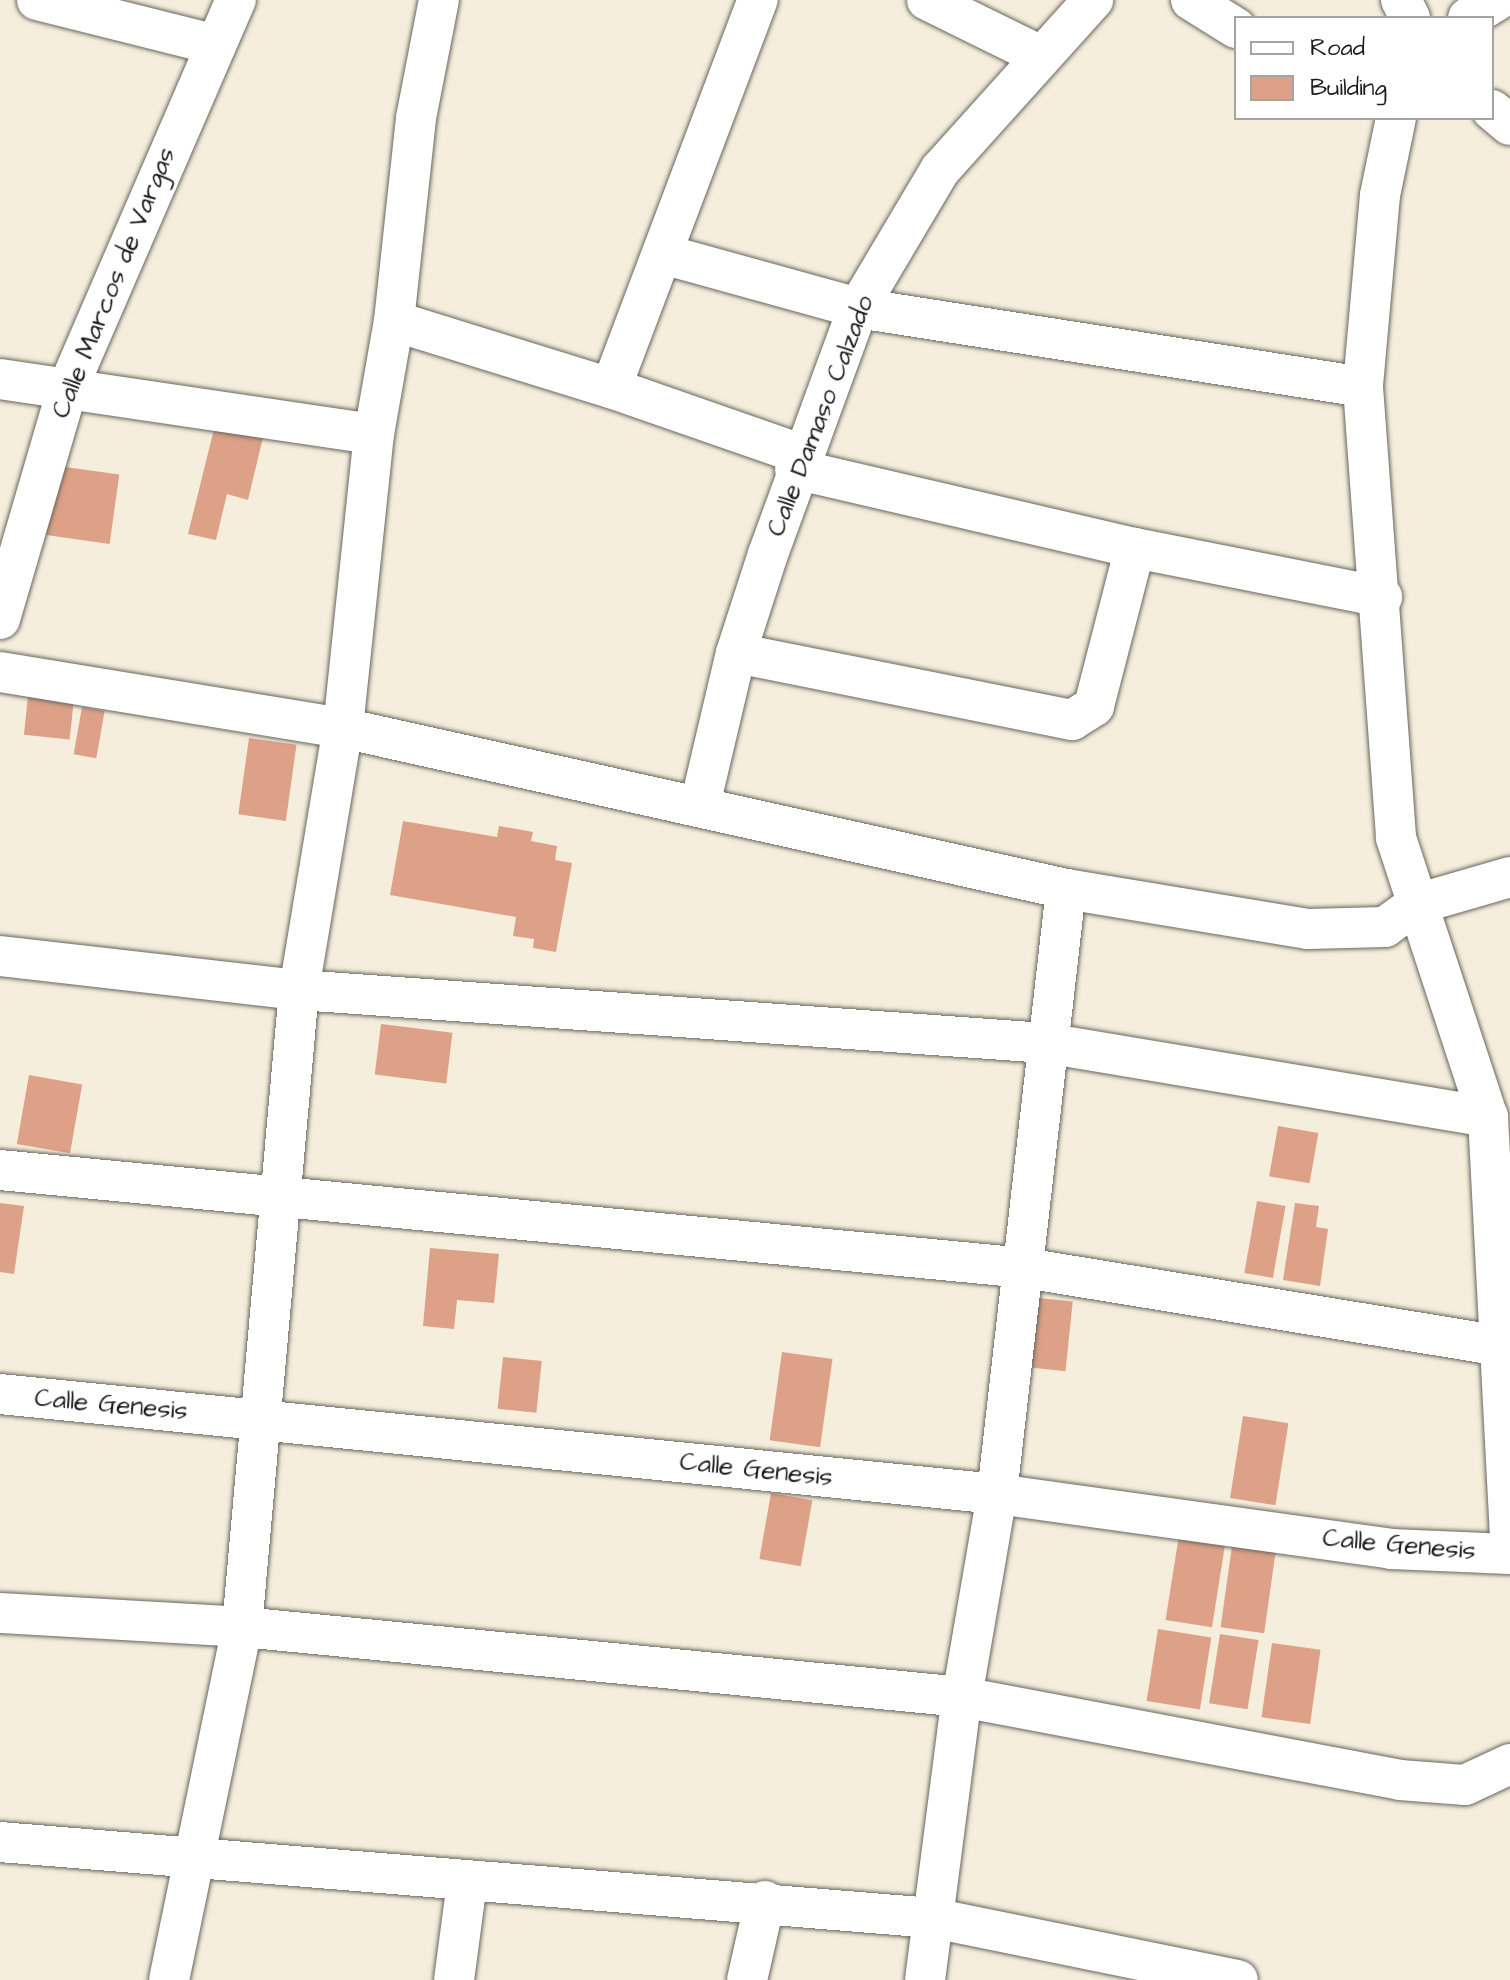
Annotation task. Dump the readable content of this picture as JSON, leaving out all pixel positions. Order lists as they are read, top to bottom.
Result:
{
  "streets": {
    "street": ["Calle Marcos de Vargas", "Calle Damaso Calzado", "Calle Genesis"]
  },
  "legend": ["Road", "Building"]
}
